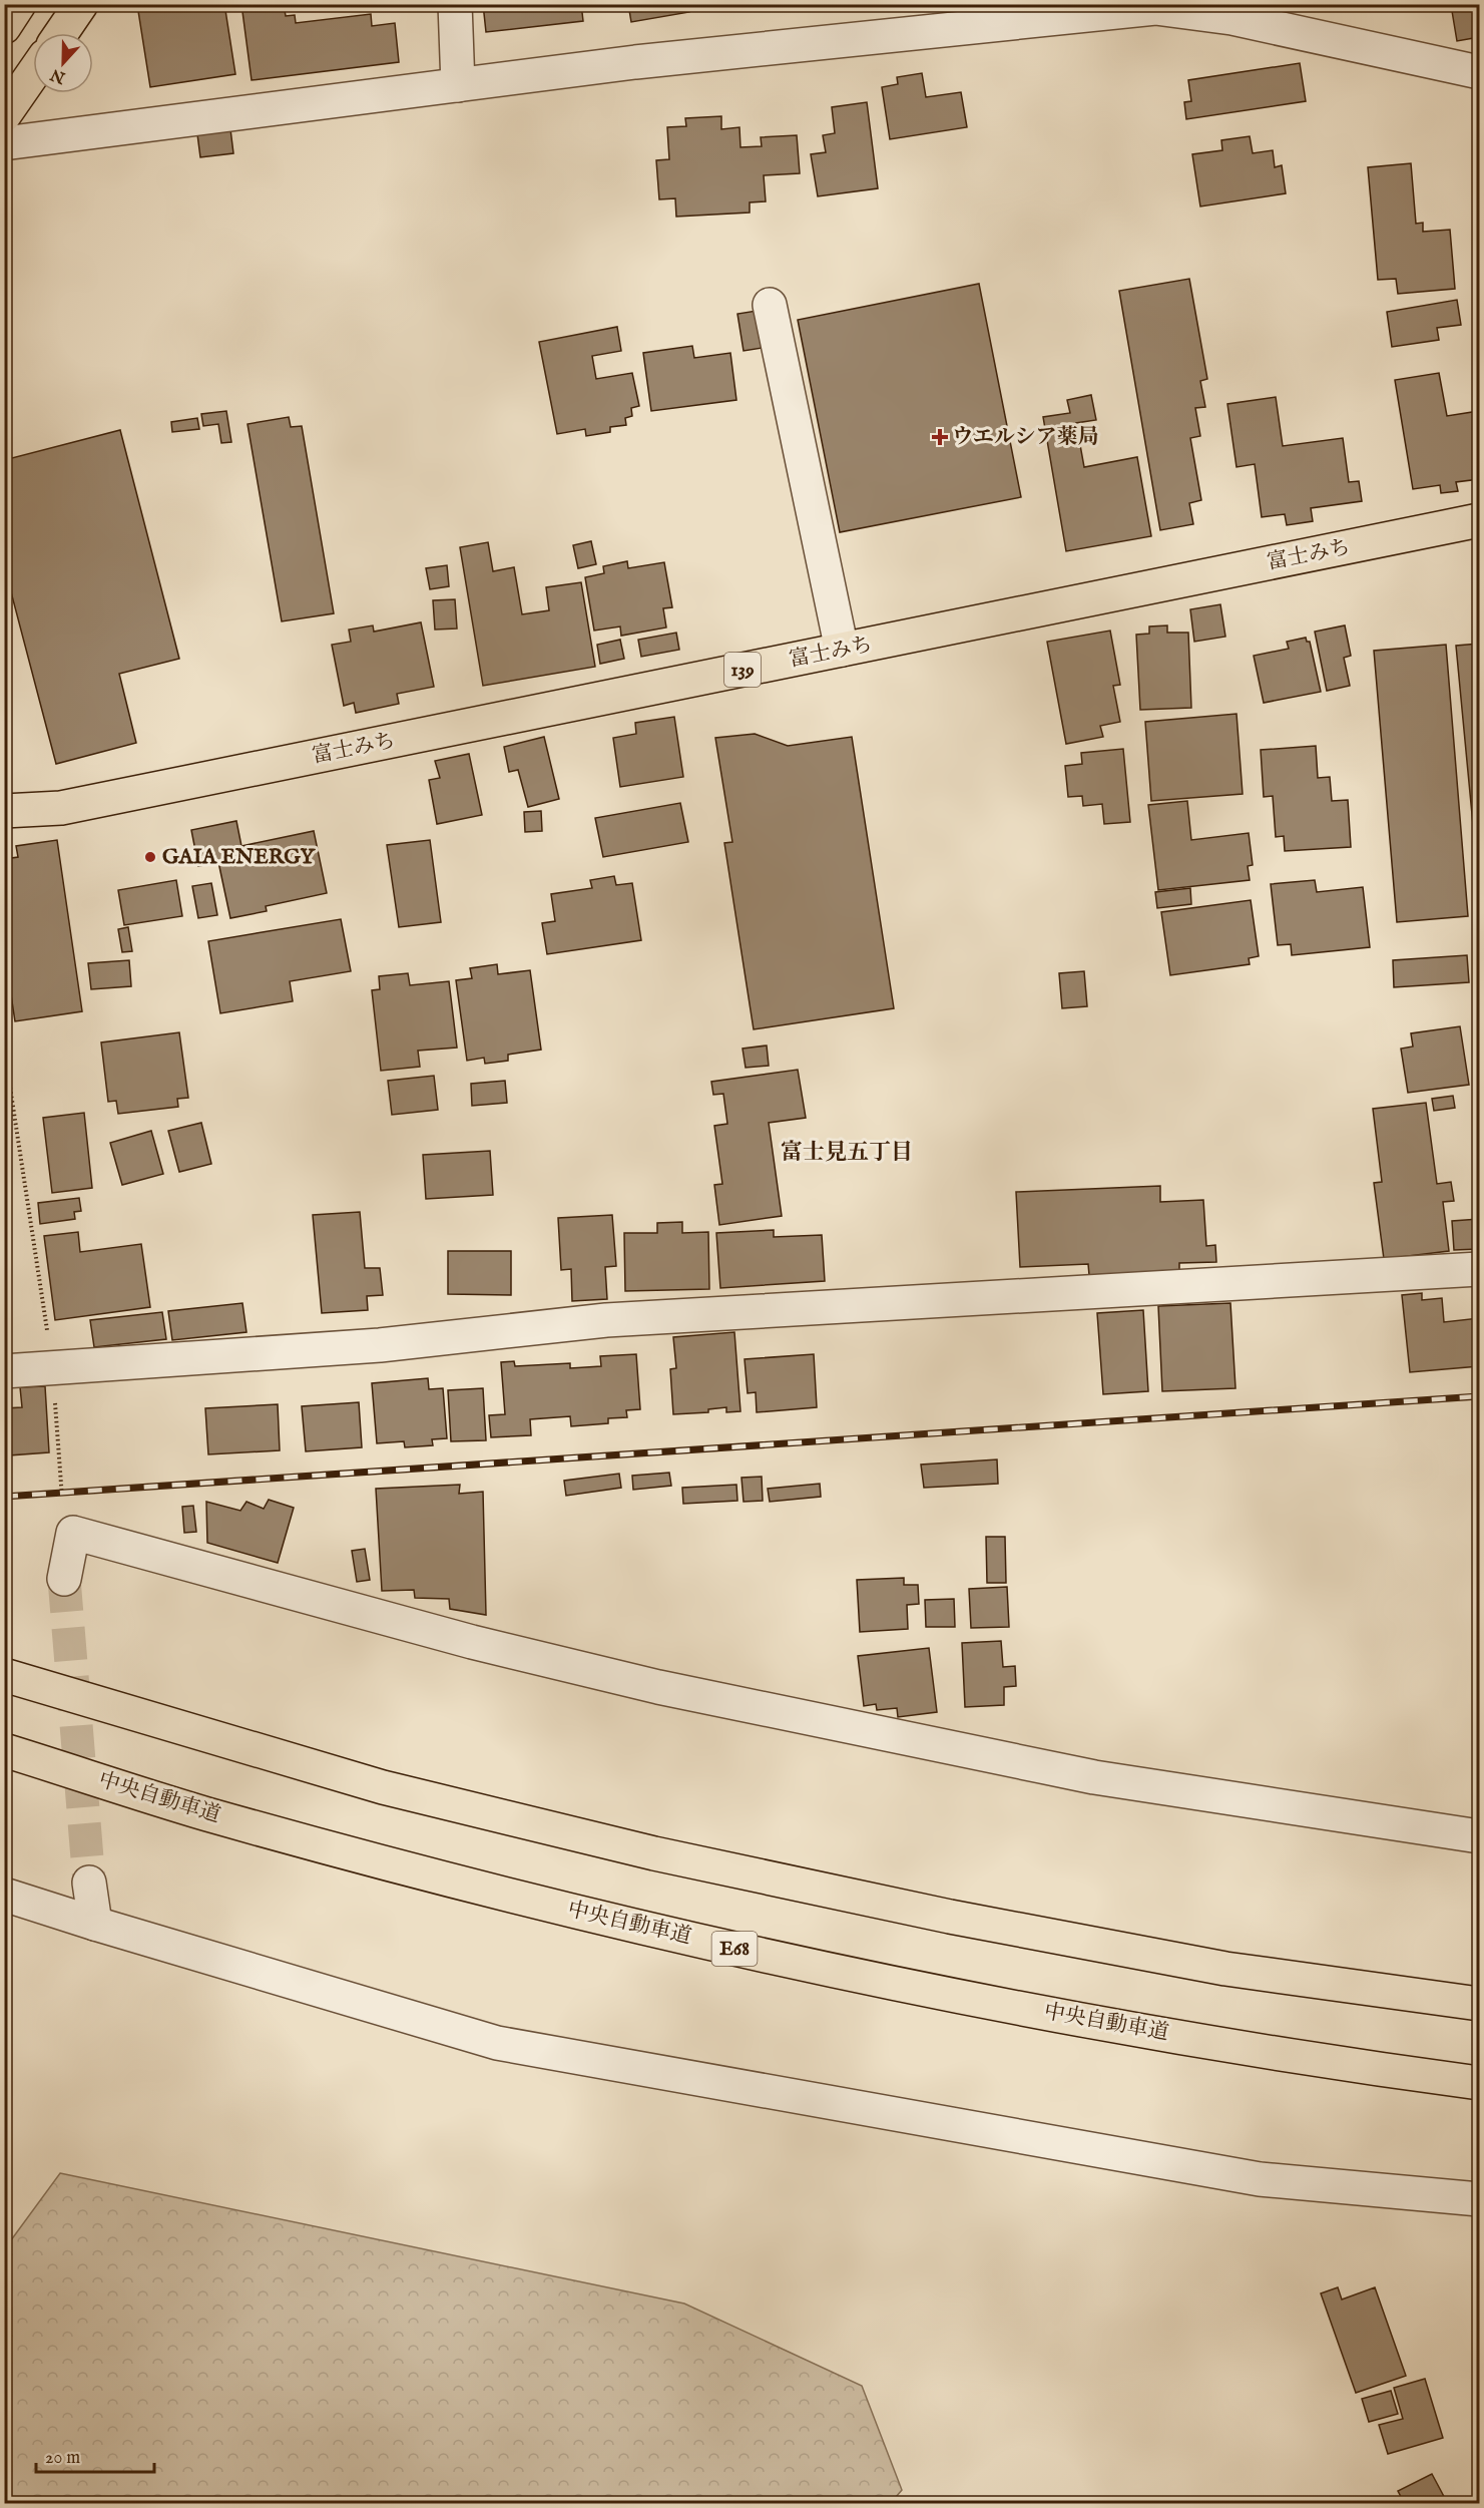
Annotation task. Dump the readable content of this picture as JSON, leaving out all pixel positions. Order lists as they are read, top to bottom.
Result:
{
  "streets": {
    "highway": [
      "富士みち",
      "139",
      "中央自動車道",
      "E68"
    ]
  },
  "districts": ["富士見五丁目"],
  "places": {
    "health": ["ウエルシア薬局"],
    "other": ["GAIA ENERGY"]
  },
  "scale_bar": "20 m",
  "north": "bottom"
}
